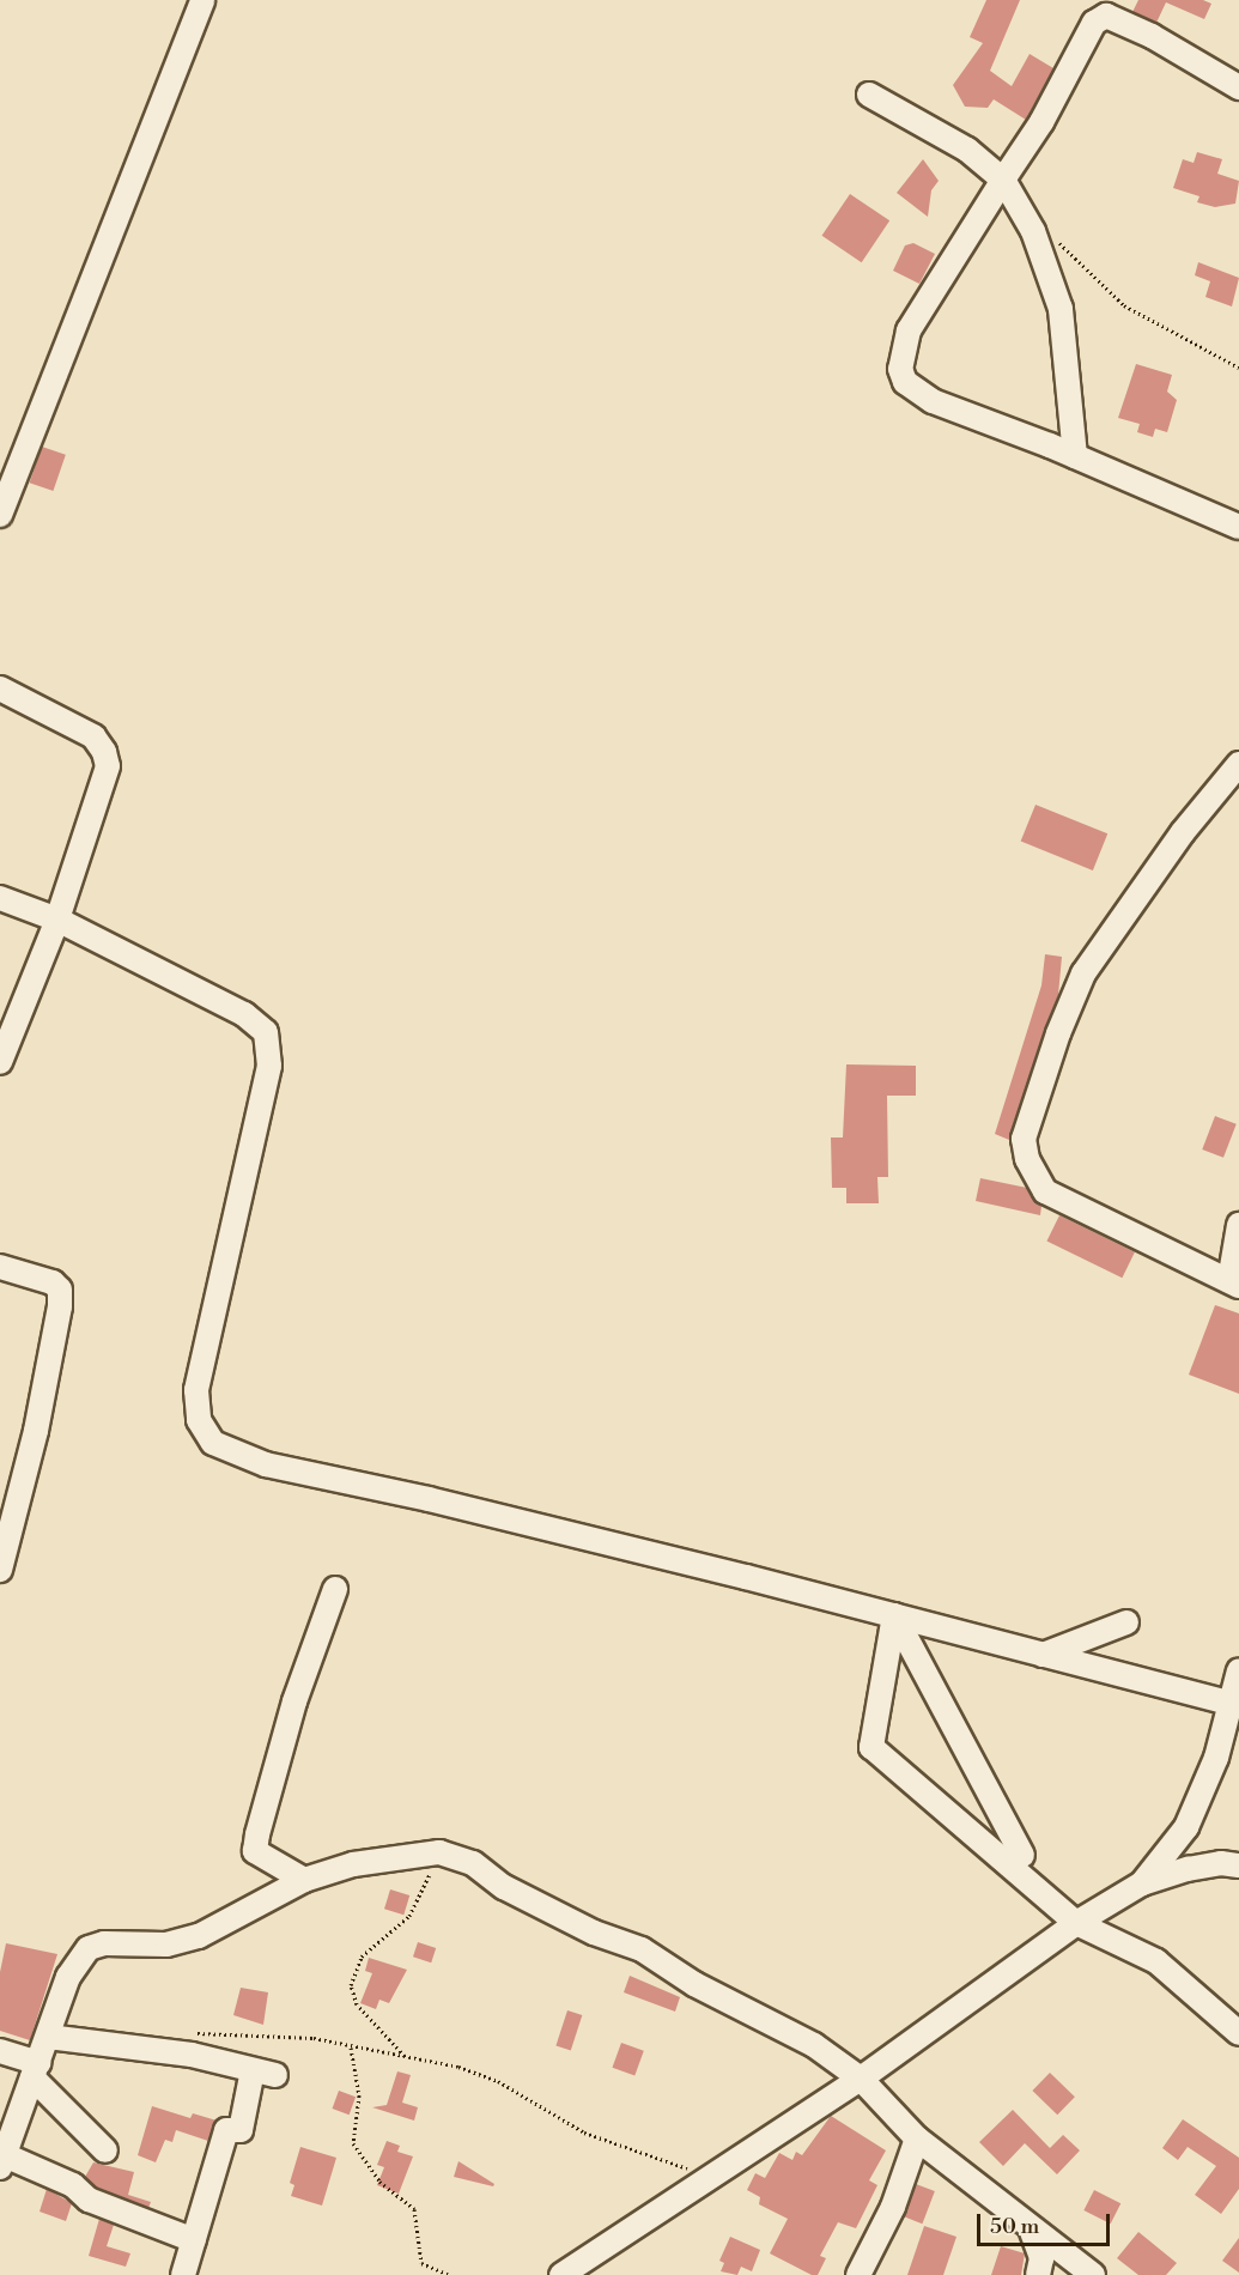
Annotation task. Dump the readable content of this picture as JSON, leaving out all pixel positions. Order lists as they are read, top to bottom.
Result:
{
  "scale_bar": "50 m"
}
